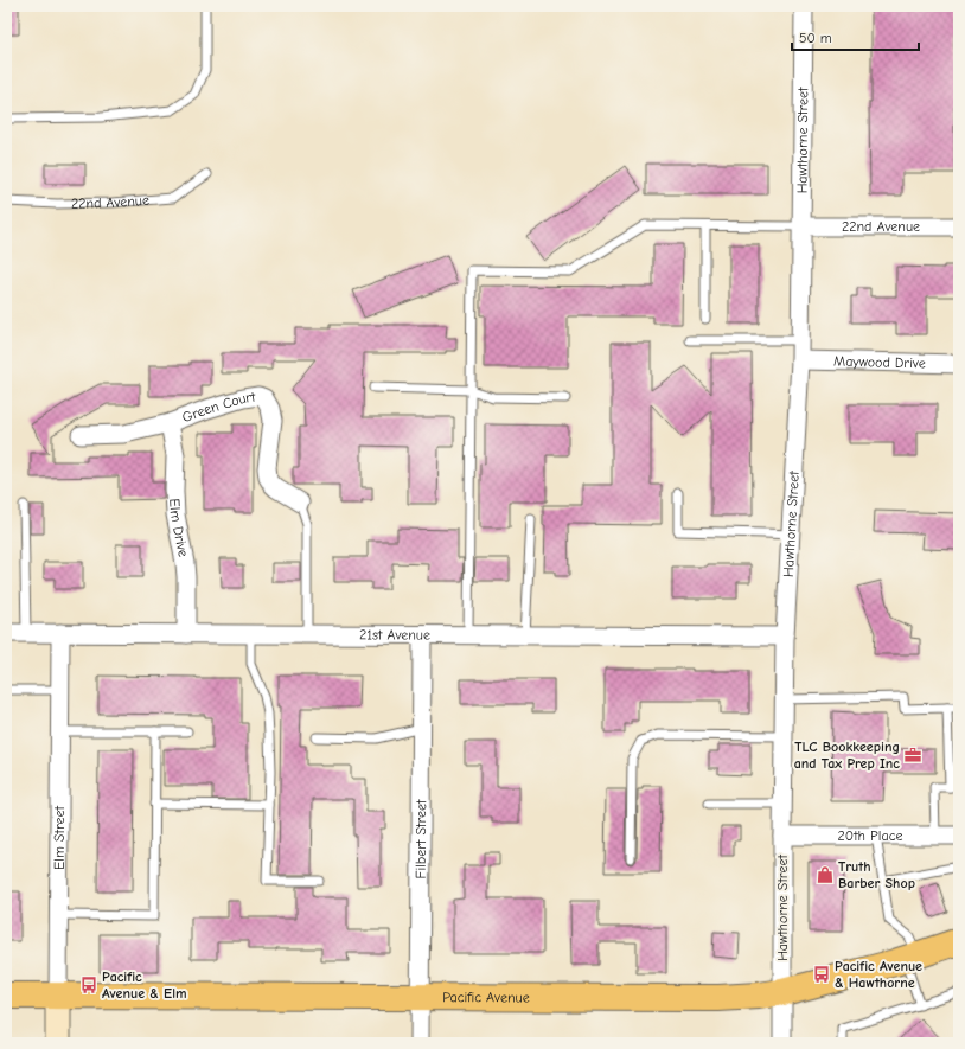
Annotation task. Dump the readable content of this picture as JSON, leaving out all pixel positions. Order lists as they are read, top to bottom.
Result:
{
  "streets": {
    "main road": ["Pacific Avenue"],
    "street": [
      "Hawthorne Street",
      "22nd Avenue",
      "Maywood Drive",
      "Green Court",
      "Elm Drive",
      "21st Avenue",
      "20th Place",
      "Elm Street",
      "Filbert Street"
    ]
  },
  "crossings": [
    ["Hawthorne Street", "22nd Avenue"],
    ["Hawthorne Street", "Maywood Drive"],
    ["Hawthorne Street", "21st Avenue"],
    ["Hawthorne Street", "20th Place"],
    ["Hawthorne Street", "Pacific Avenue"],
    ["Green Court", "Elm Drive"],
    ["Elm Drive", "21st Avenue"],
    ["21st Avenue", "Elm Street"],
    ["21st Avenue", "Filbert Street"],
    ["Elm Street", "Pacific Avenue"],
    ["Filbert Street", "Pacific Avenue"]
  ],
  "places": {
    "office": ["TLC Bookkeeping and Tax Prep Inc"],
    "shop": ["Truth Barber Shop"],
    "bus stop": ["Pacific Avenue & Hawthorne", "Pacific Avenue & Elm"]
  },
  "scale_bar": "50 m"
}
